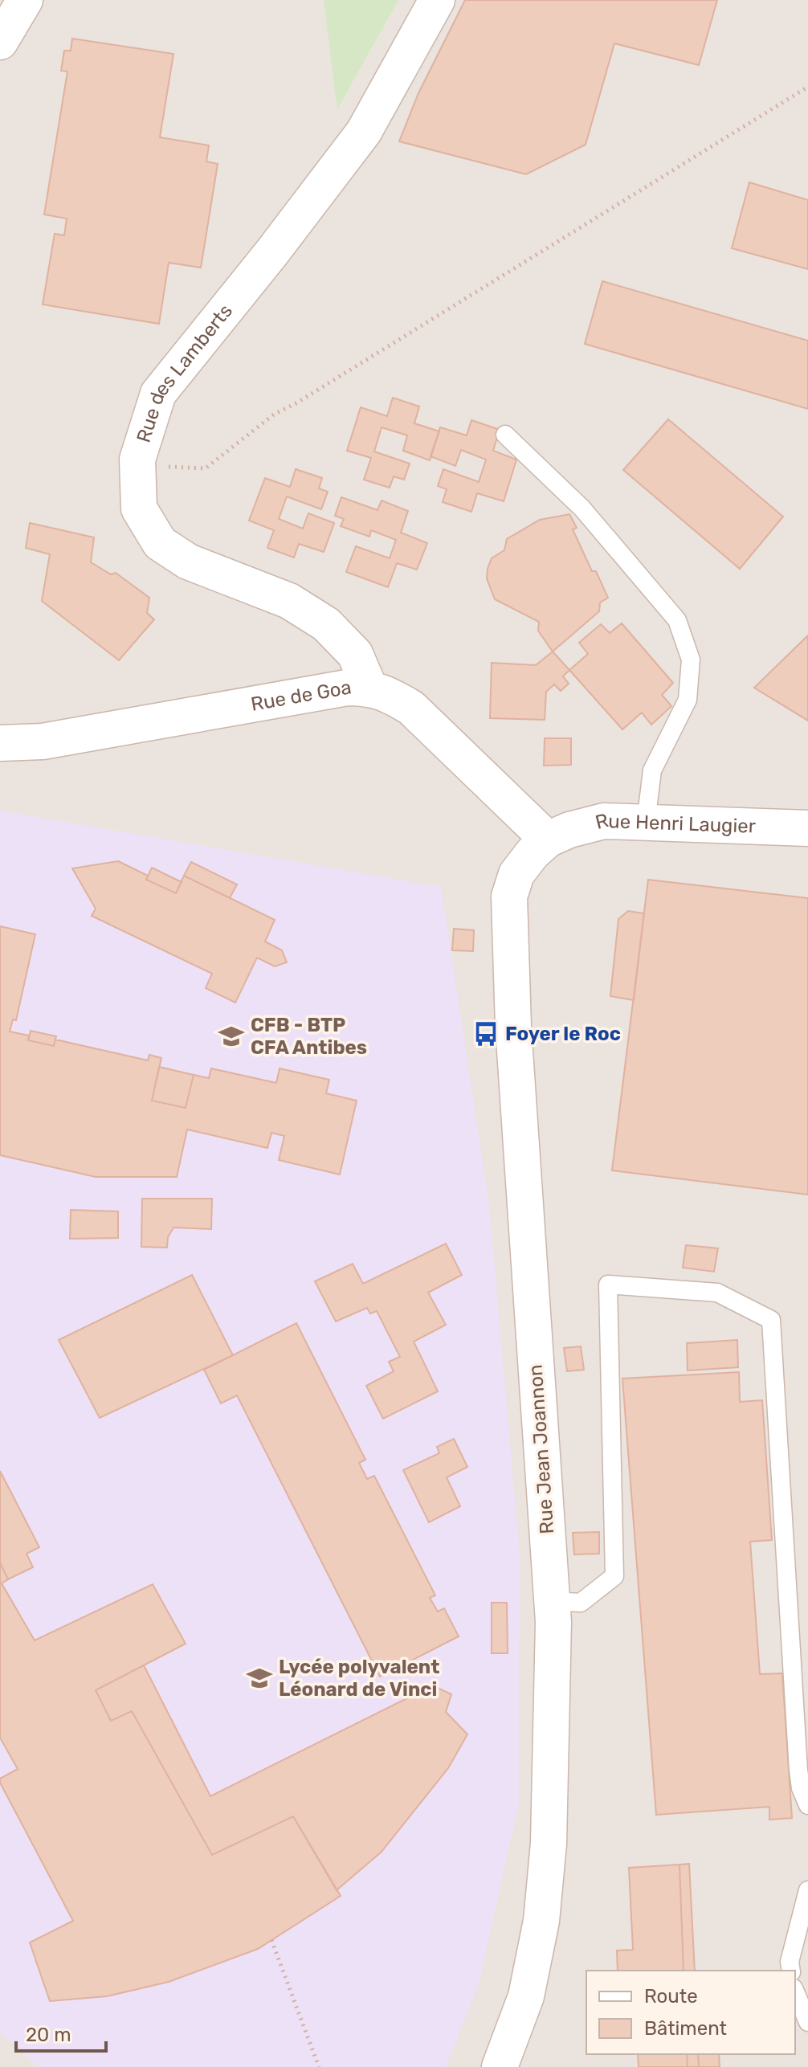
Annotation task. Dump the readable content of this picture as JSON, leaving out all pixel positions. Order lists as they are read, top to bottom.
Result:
{
  "streets": {
    "street": [
      "Rue des Lamberts",
      "Rue de Goa",
      "Rue Henri Laugier",
      "Rue Jean Joannon"
    ]
  },
  "crossings": [
    ["Rue des Lamberts", "Rue de Goa"],
    ["Rue de Goa", "Rue Henri Laugier"],
    ["Rue de Goa", "Rue Jean Joannon"],
    ["Rue Henri Laugier", "Rue Jean Joannon"]
  ],
  "places": {
    "bus stop": ["Foyer le Roc"],
    "school or university": ["CFB - BTP CFA Antibes", "Lycée polyvalent Léonard de Vinci"]
  },
  "legend": ["Route", "Bâtiment"],
  "scale_bar": "20 m"
}
